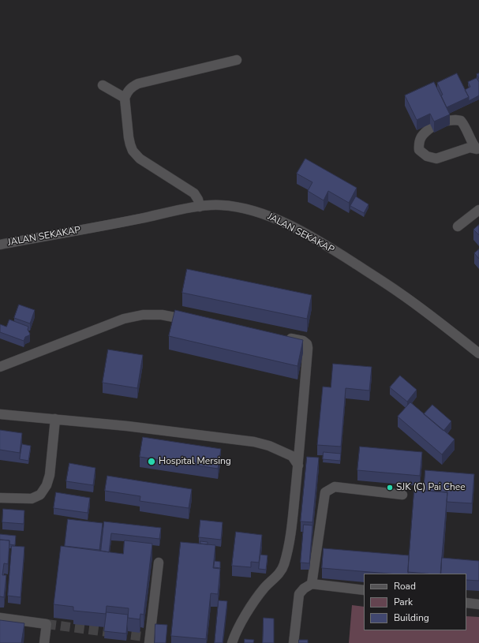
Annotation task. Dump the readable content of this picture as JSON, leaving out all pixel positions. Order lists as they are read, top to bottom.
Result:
{
  "streets": {
    "street": ["JALAN SEKAKAP"]
  },
  "places": ["Hospital Mersing", "SJK (C) Pai Chee"],
  "legend": ["Road", "Park", "Building"]
}
